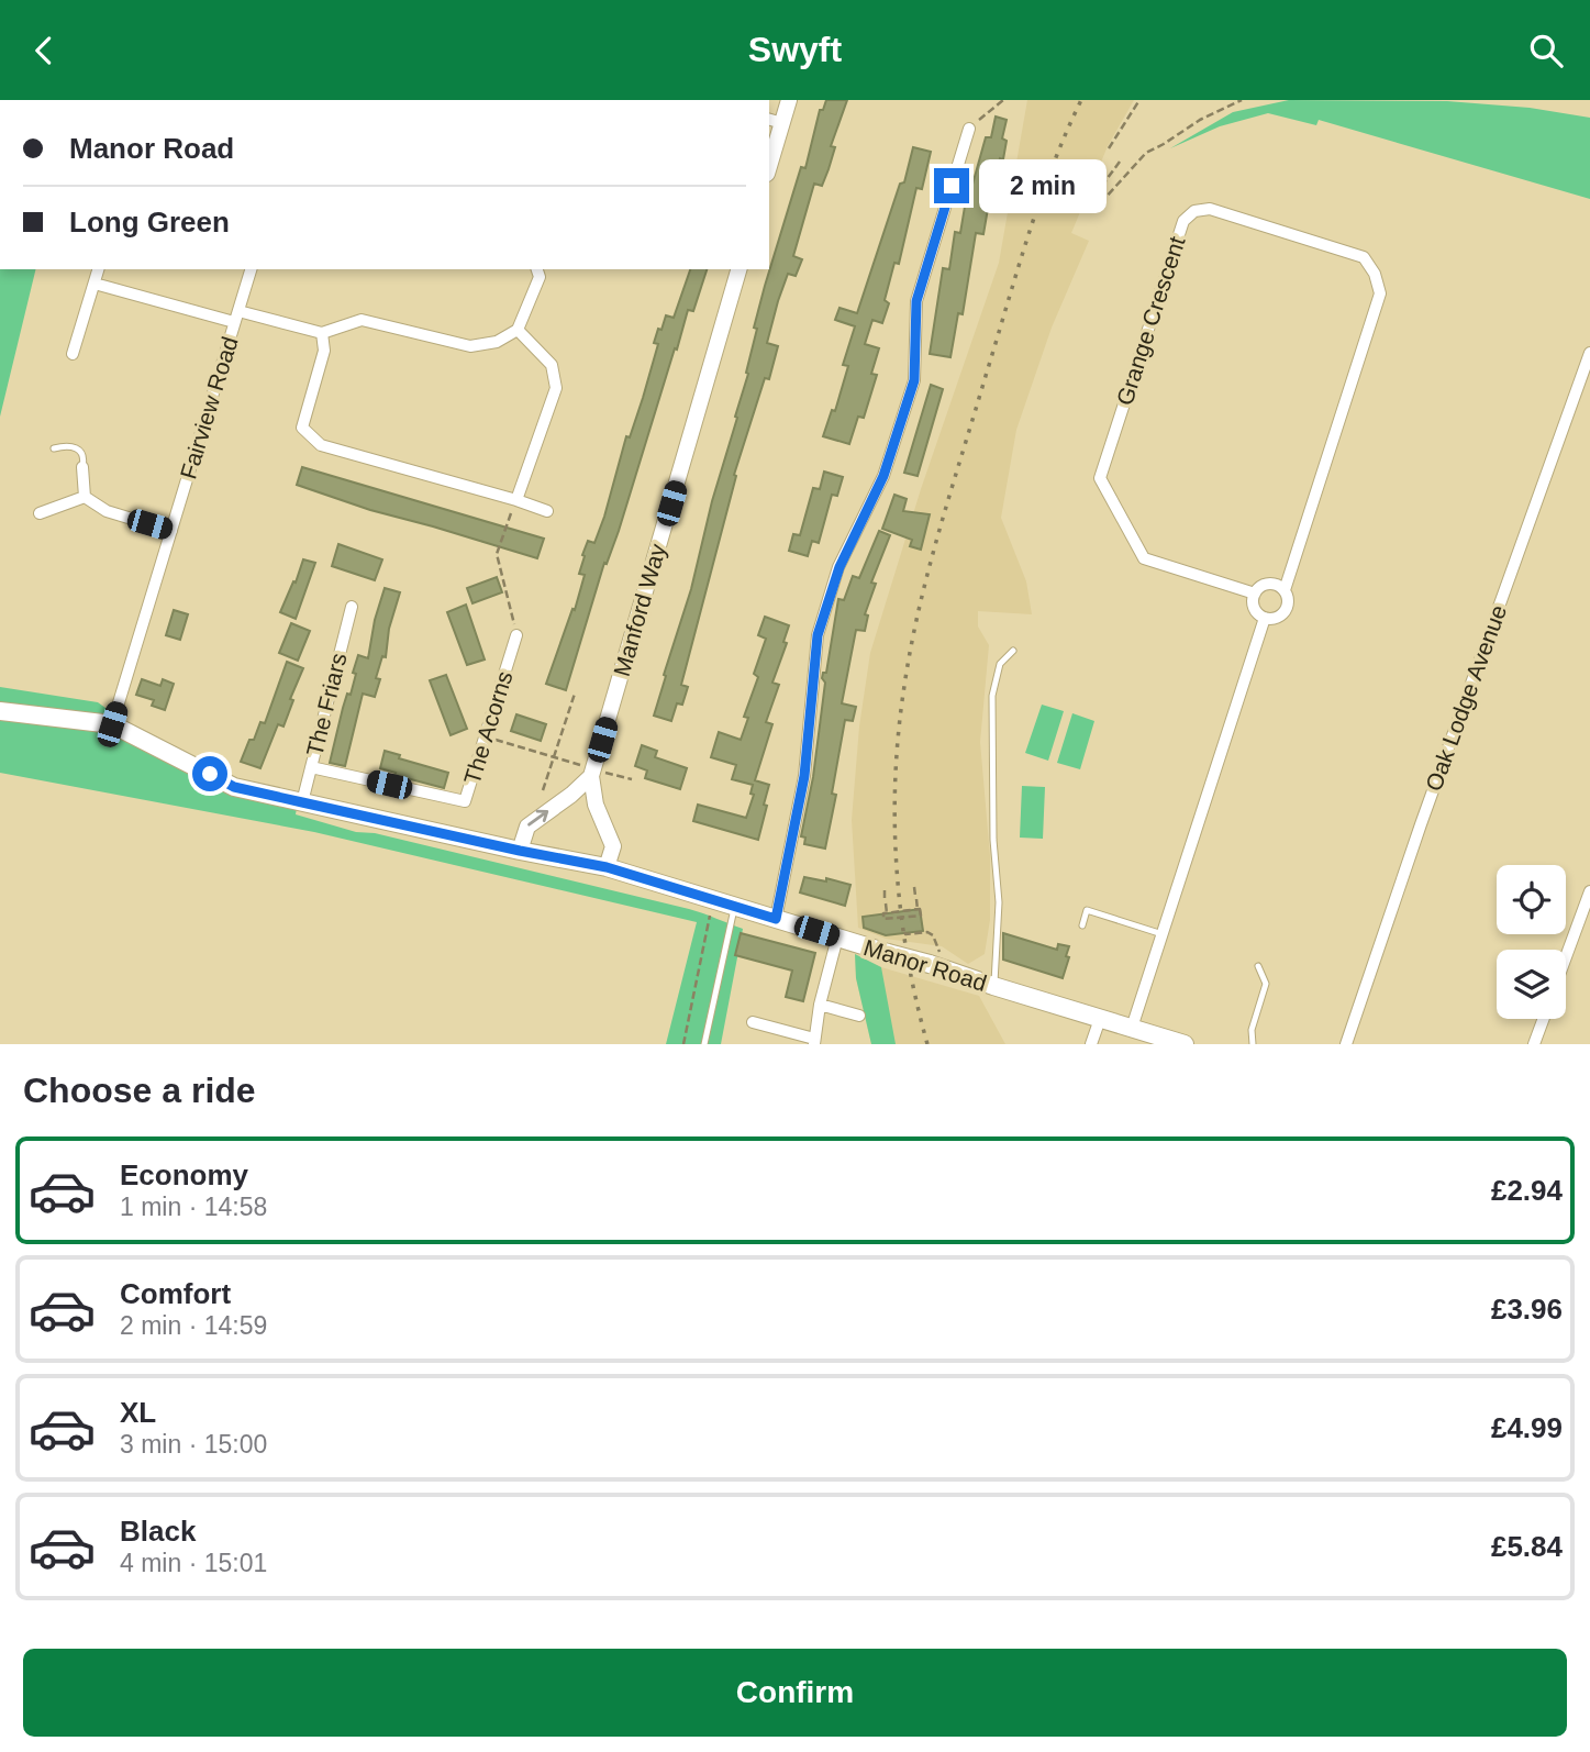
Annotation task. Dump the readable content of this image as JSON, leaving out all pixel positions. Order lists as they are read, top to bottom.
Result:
{
  "streets": {
    "main road": ["Manor Road"],
    "street": [
      "Grange Crescent",
      "Fairview Road",
      "Manford Way",
      "Oak Lodge Avenue",
      "The Friars",
      "The Acorns"
    ]
  },
  "crossings": [
    ["Grange Crescent", "Manor Road"],
    ["Fairview Road", "Manor Road"],
    ["Manford Way", "Manor Road"],
    ["The Friars", "The Acorns"],
    ["The Friars", "Manor Road"]
  ],
  "page": {
    "header": "Swyft",
    "banner": ["Manor Road", "Long Green"],
    "bubble": "2 min",
    "heading": "Choose a ride",
    "list": [
      {
        "name": "Economy",
        "note": "1 min · 14:58",
        "value": "£2.94"
      },
      {
        "name": "Comfort",
        "note": "2 min · 14:59",
        "value": "£3.96"
      },
      {
        "name": "XL",
        "note": "3 min · 15:00",
        "value": "£4.99"
      },
      {
        "name": "Black",
        "note": "4 min · 15:01",
        "value": "£5.84"
      }
    ],
    "buttons": "Confirm"
  }
}
